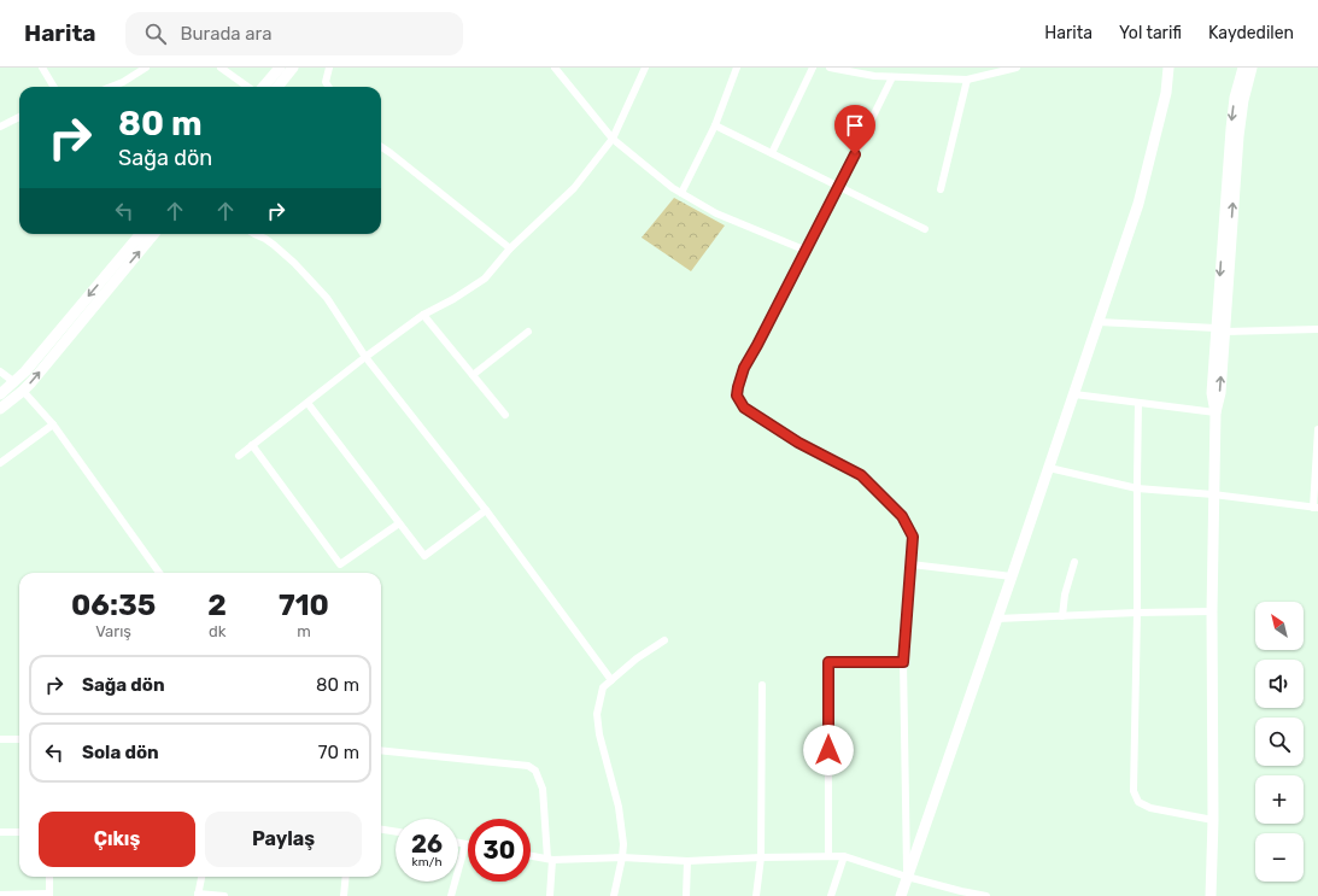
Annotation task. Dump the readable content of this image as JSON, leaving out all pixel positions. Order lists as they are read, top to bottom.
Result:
{
  "north": "top left",
  "page": {
    "header": "Harita",
    "search": "Burada ara",
    "nav": ["Harita", "Yol tarifi", "Kaydedilen"],
    "turn": ["80 m", "Sağa dön"],
    "eta": [
      "06:35",
      "Varış",
      "2",
      "dk",
      "710",
      "m"
    ],
    "map_buttons": ["+", "−"],
    "list": [
      {
        "name": "Sağa dön",
        "value": "80 m"
      },
      {
        "name": "Sola dön",
        "value": "70 m"
      }
    ],
    "buttons": ["Çıkış", "Paylaş"],
    "speed": "26 km/h",
    "limit": "30"
  }
}
